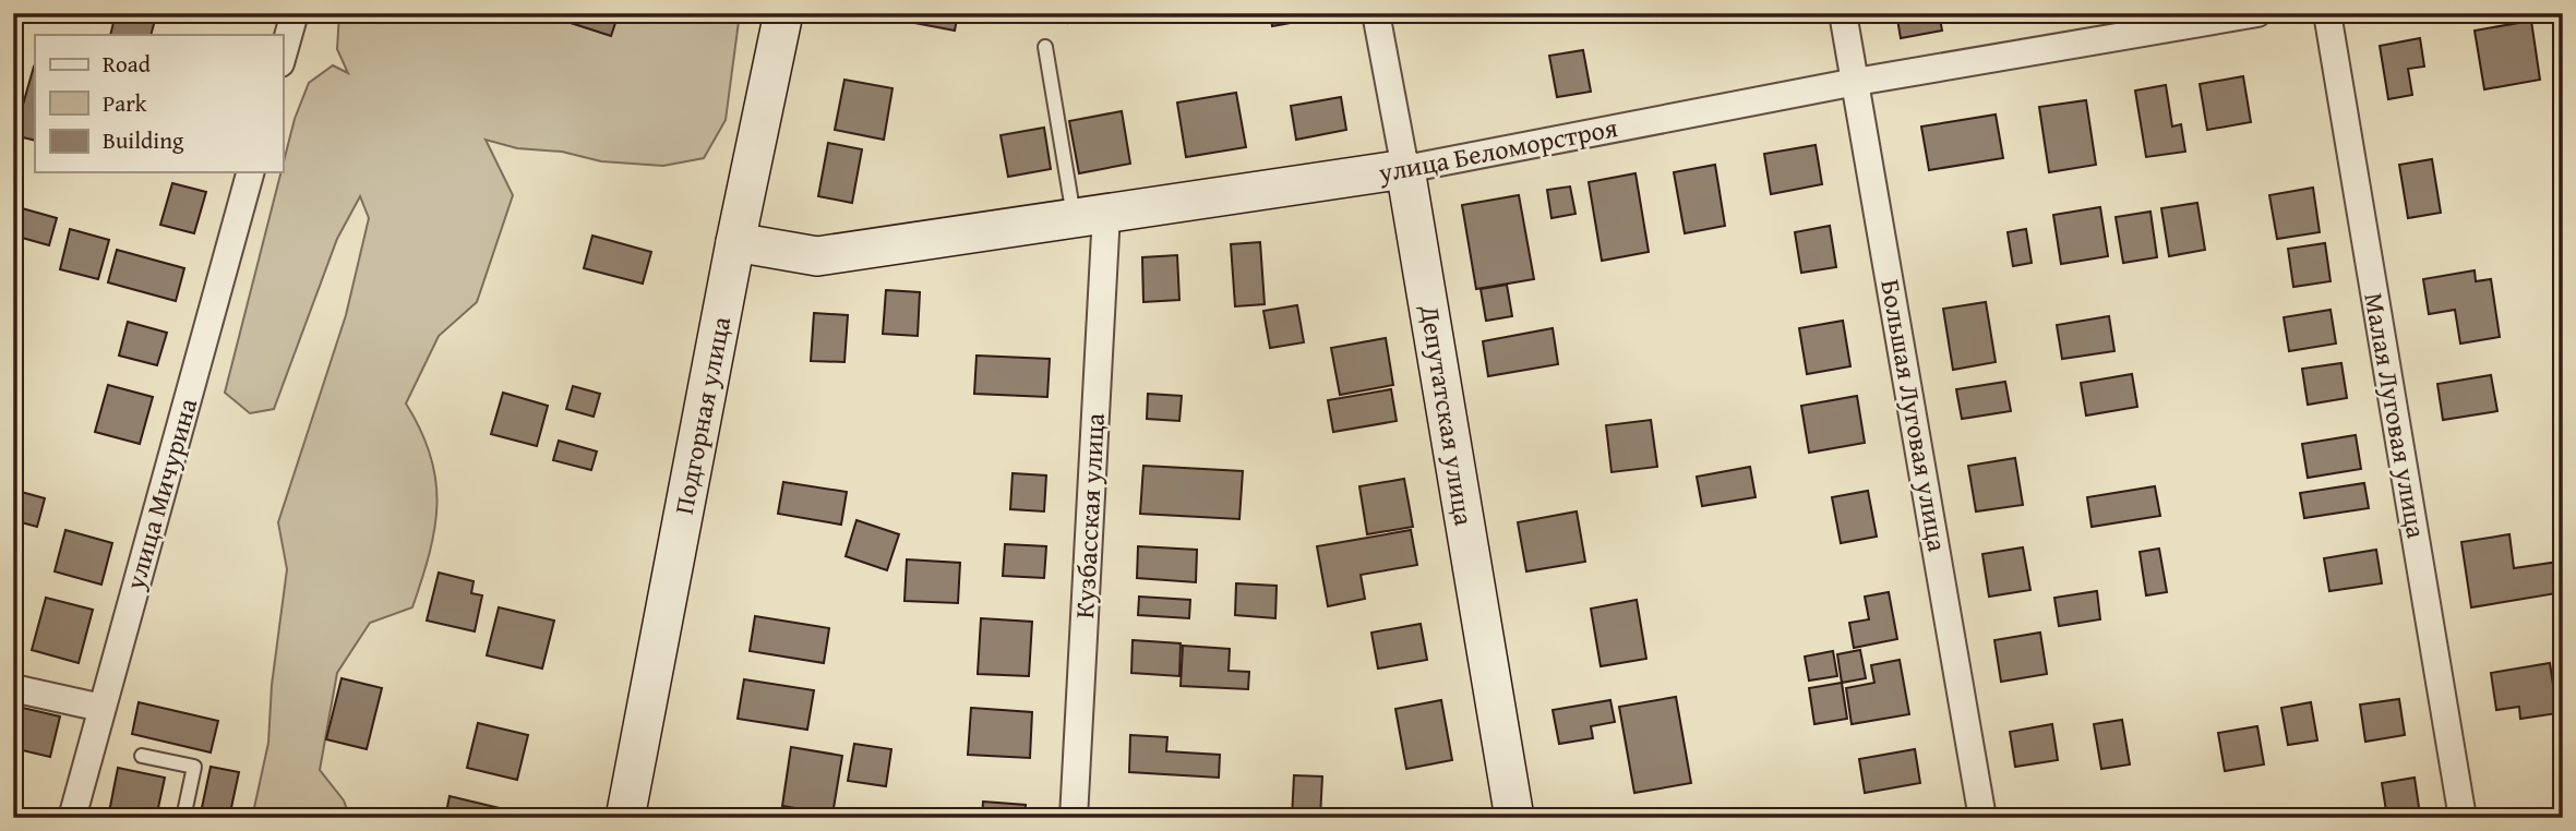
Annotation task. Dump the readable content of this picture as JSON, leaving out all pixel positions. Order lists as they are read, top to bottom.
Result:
{
  "streets": {
    "street": [
      "улица Беломорстроя",
      "Подгорная улица",
      "Депутатская улица",
      "Большая Луговая улица",
      "Малая Луговая улица",
      "улица Мичурина",
      "Кузбасская улица"
    ]
  },
  "crossings": [
    ["улица Беломорстроя", "Подгорная улица"],
    ["улица Беломорстроя", "Депутатская улица"],
    ["улица Беломорстроя", "Большая Луговая улица"],
    ["улица Беломорстроя", "Кузбасская улица"]
  ],
  "legend": ["Road", "Park", "Building"]
}
